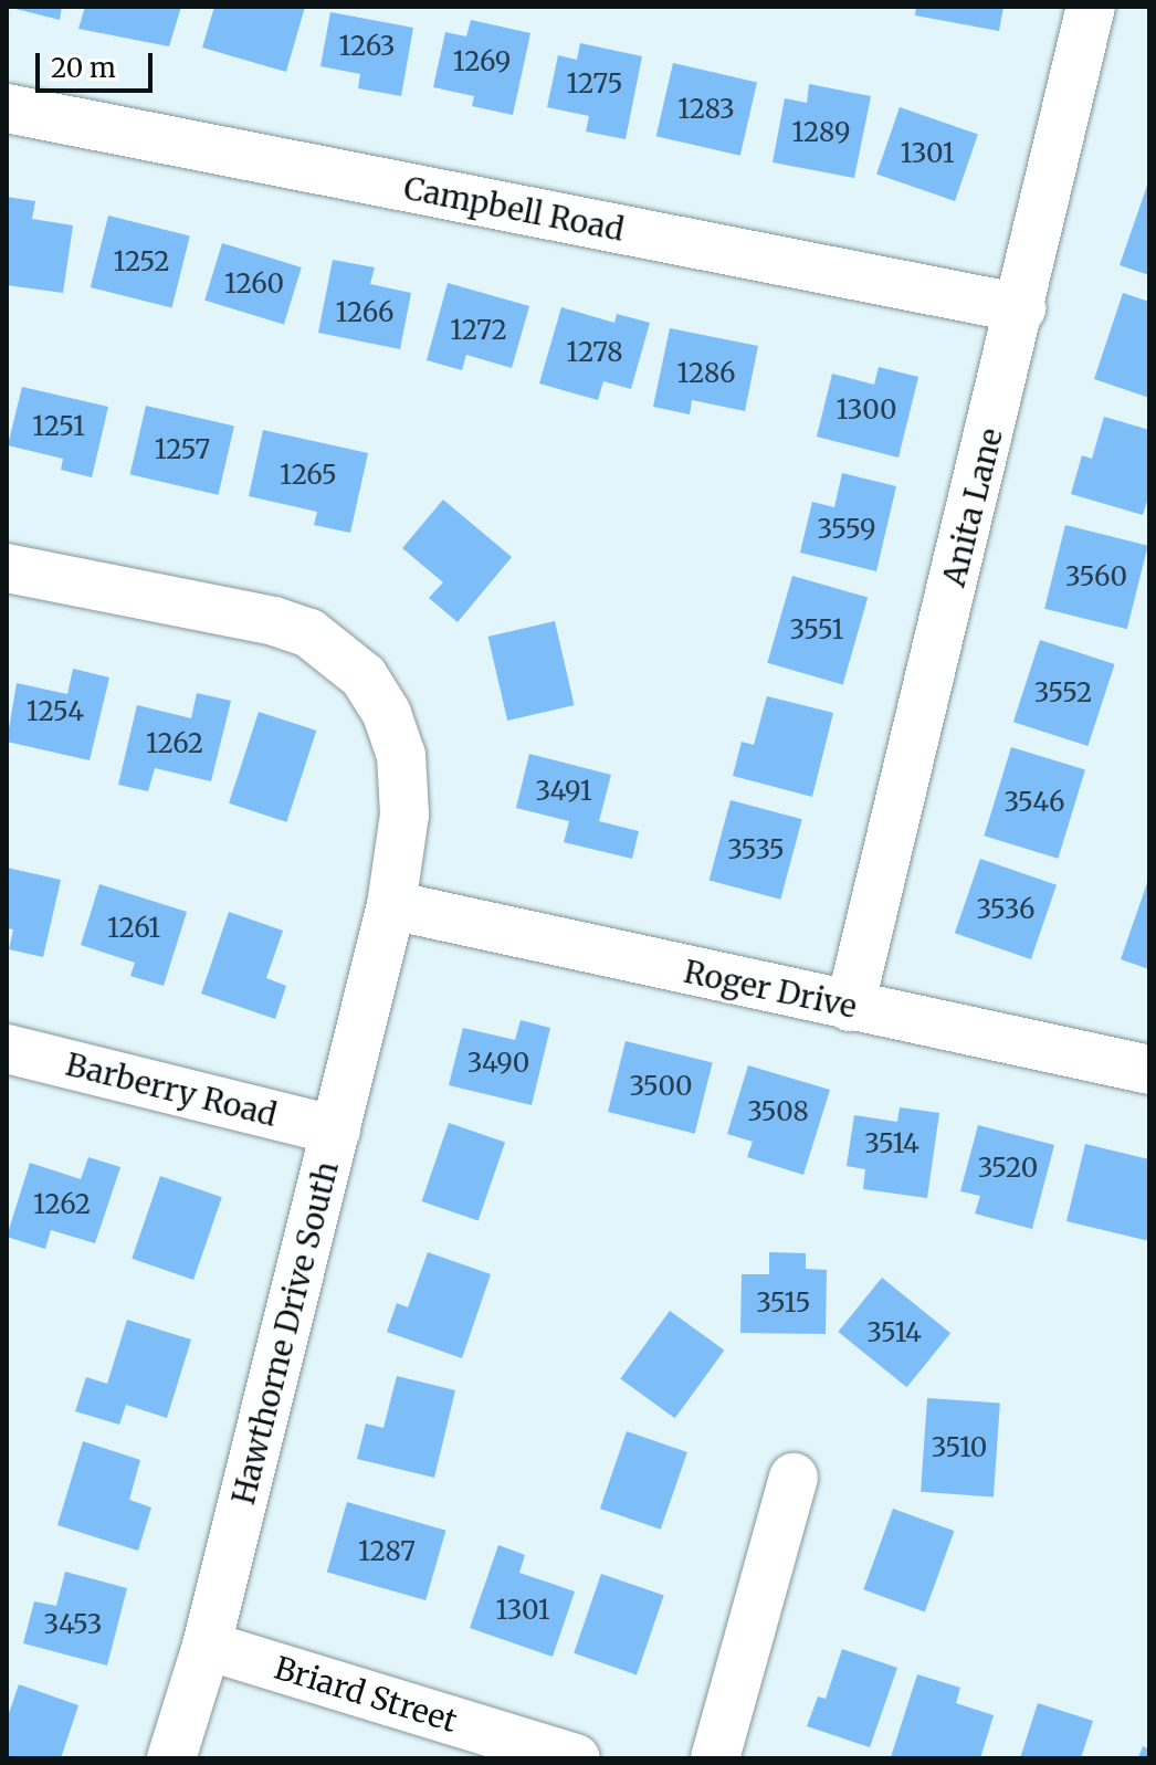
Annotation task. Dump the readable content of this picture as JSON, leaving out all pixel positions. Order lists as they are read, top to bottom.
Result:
{
  "streets": {
    "street": [
      "Campbell Road",
      "Anita Lane",
      "Roger Drive",
      "Barberry Road",
      "Hawthorne Drive South",
      "Briard Street"
    ]
  },
  "crossings": [
    ["Campbell Road", "Anita Lane"],
    ["Anita Lane", "Roger Drive"],
    ["Roger Drive", "Hawthorne Drive South"],
    ["Barberry Road", "Hawthorne Drive South"],
    ["Hawthorne Drive South", "Briard Street"]
  ],
  "house_numbers": [
    "1263",
    "1269",
    "1275",
    "1283",
    "1289",
    "1301",
    "1252",
    "1260",
    "1266",
    "1272",
    "1278",
    "1286",
    "1300",
    "1251",
    "1257",
    "1265",
    "3559",
    "3560",
    "3551",
    "3552",
    "1254",
    "1262",
    "3491",
    "3546",
    "3535",
    "3536",
    "1261",
    "3490",
    "3500",
    "3508",
    "3514",
    "3520",
    "1262",
    "3515",
    "3514",
    "3510",
    "1287",
    "1301",
    "3453"
  ],
  "scale_bar": "20 m"
}
